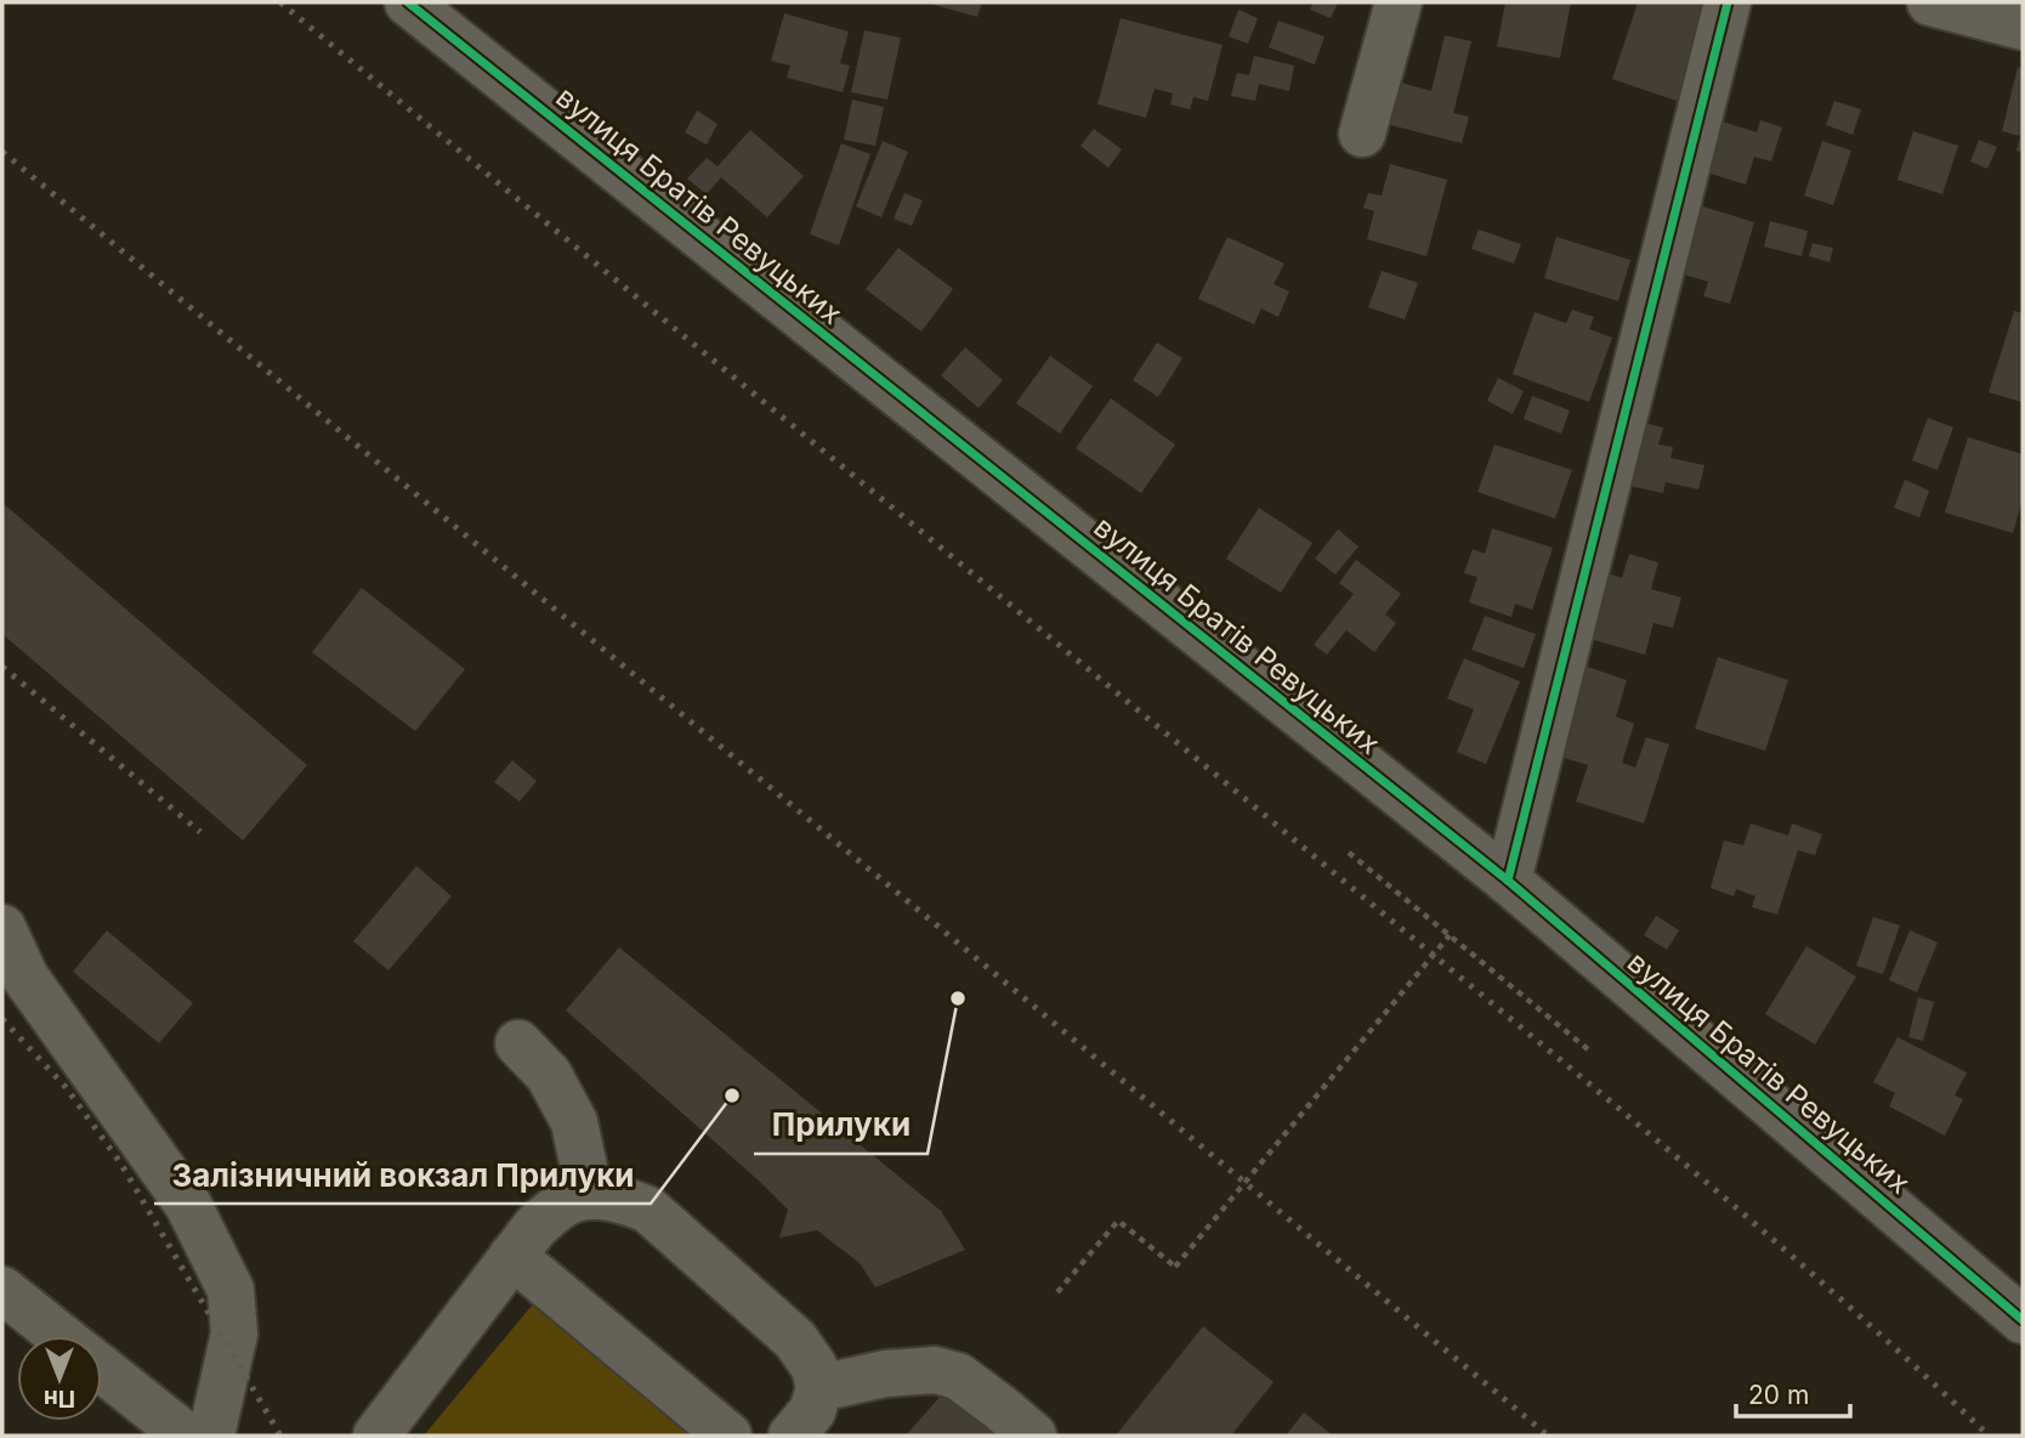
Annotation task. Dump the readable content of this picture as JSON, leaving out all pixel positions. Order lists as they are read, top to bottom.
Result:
{
  "streets": {
    "street": ["вулиця Братів Ревуцьких"]
  },
  "places": ["Прилуки", "Залізничний вокзал Прилуки"],
  "scale_bar": "20 m",
  "north": "bottom"
}
